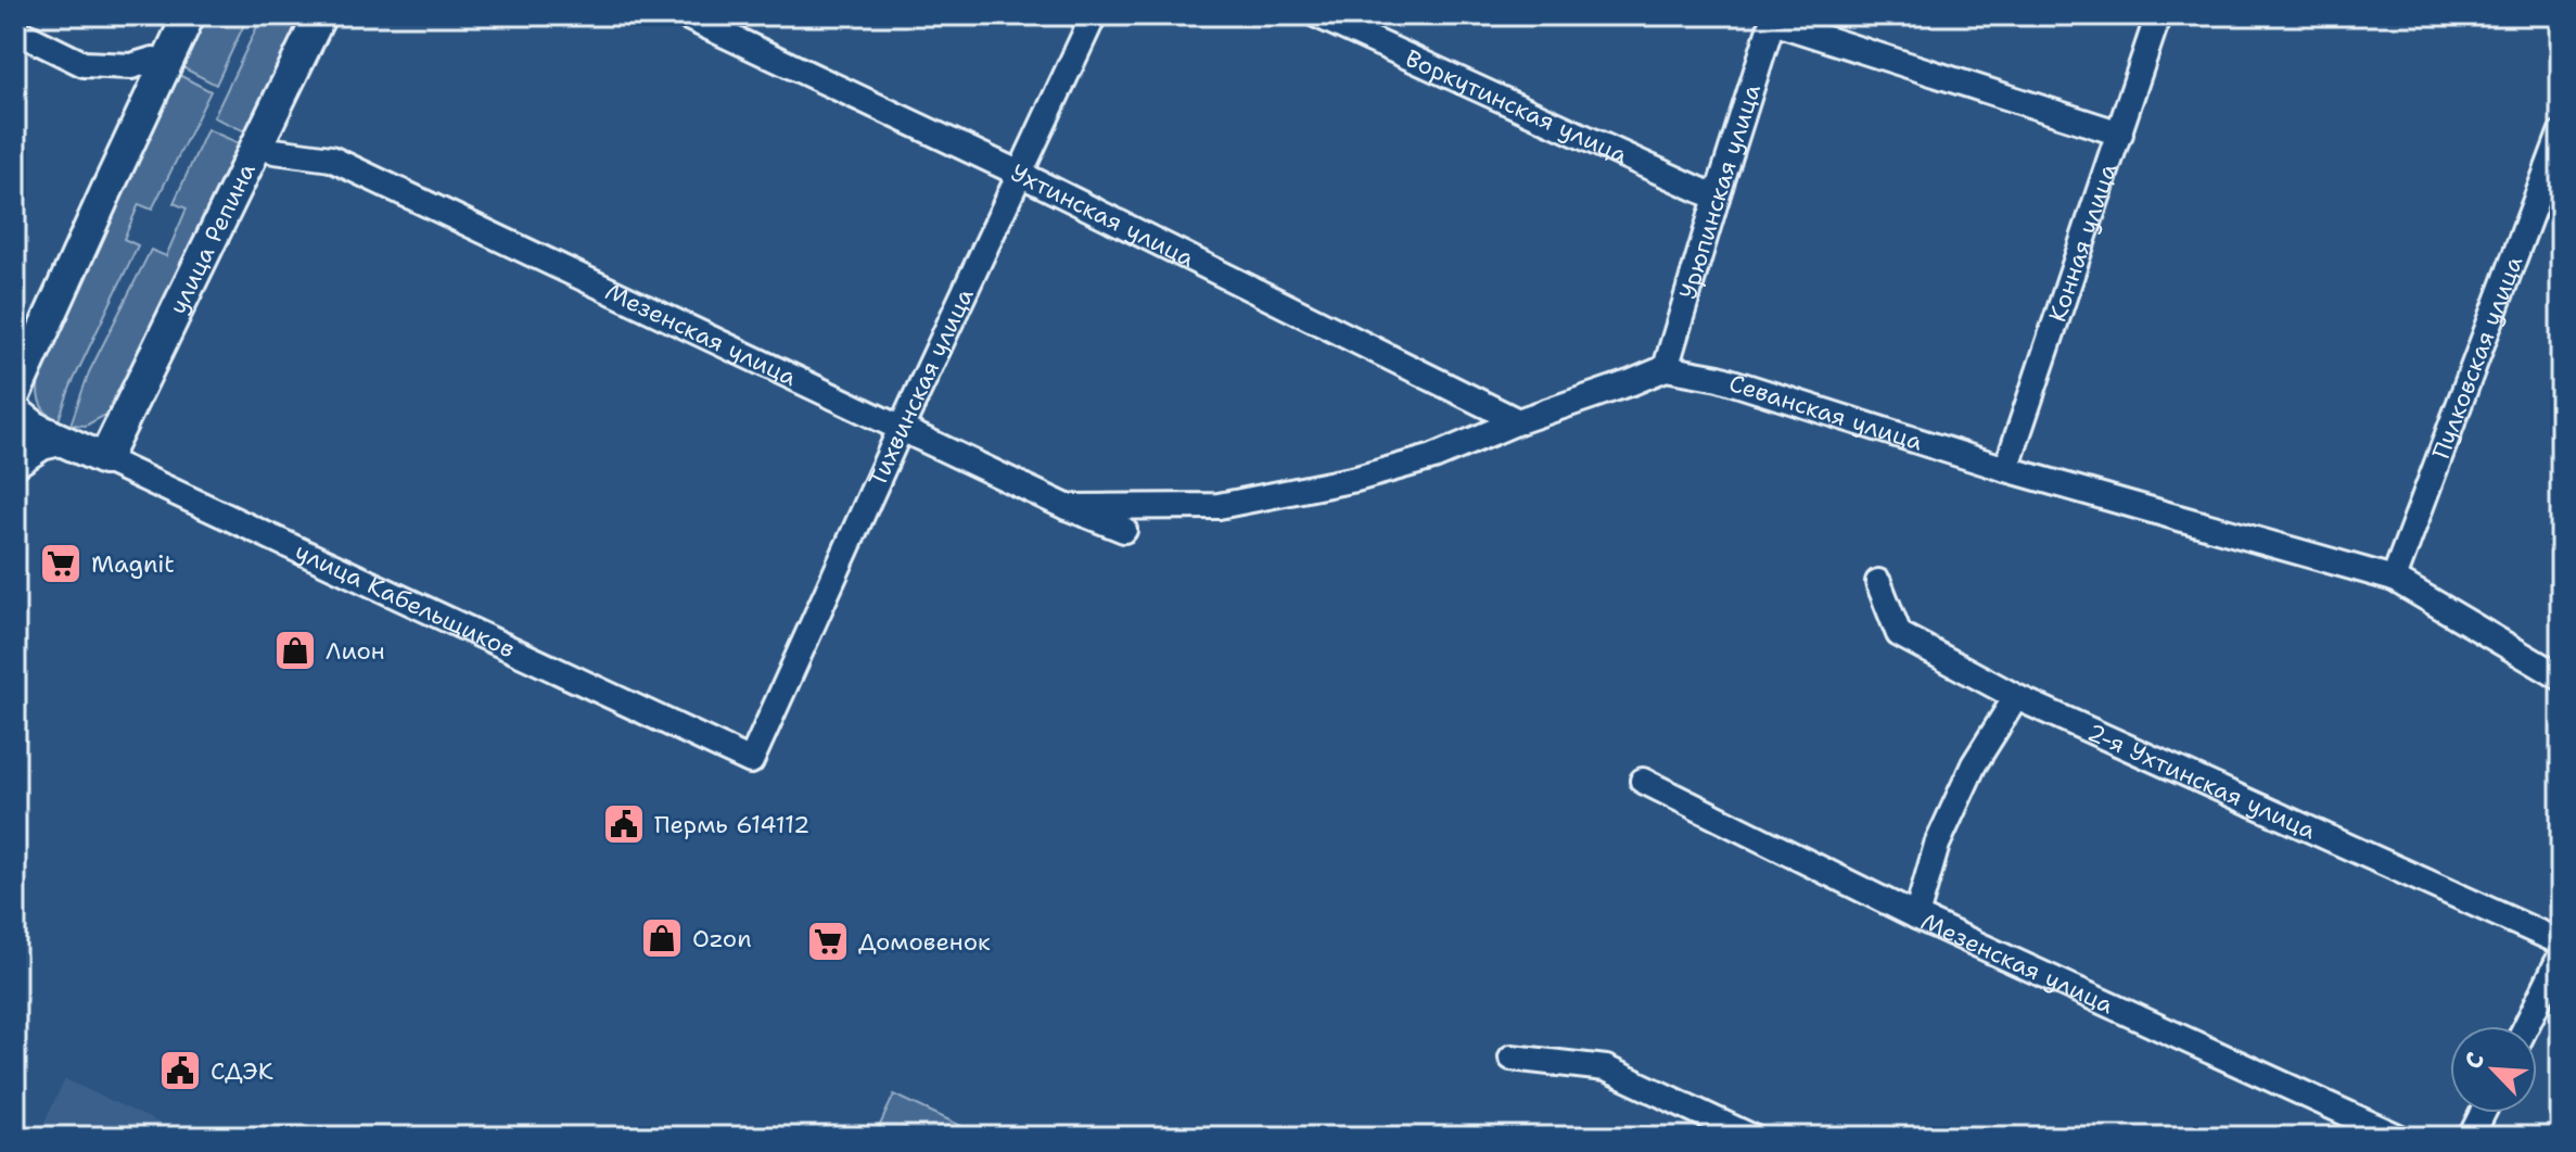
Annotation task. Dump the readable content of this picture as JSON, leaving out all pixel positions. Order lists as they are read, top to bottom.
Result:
{
  "streets": {
    "street": [
      "Воркутинская улица",
      "Урюпинская улица",
      "Ухтинская улица",
      "улица Репина",
      "Конная улица",
      "Мезенская улица",
      "Пулковская улица",
      "Тихвинская улица",
      "Севанская улица",
      "улица Кабельщиков",
      "2-я Ухтинская улица"
    ]
  },
  "crossings": [
    ["Воркутинская улица", "Урюпинская улица"],
    ["Урюпинская улица", "Севанская улица"],
    ["Ухтинская улица", "Тихвинская улица"],
    ["улица Репина", "улица Кабельщиков"],
    ["Конная улица", "Севанская улица"],
    ["Мезенская улица", "Тихвинская улица"],
    ["Пулковская улица", "Севанская улица"],
    ["Тихвинская улица", "улица Кабельщиков"]
  ],
  "places": {
    "supermarket": ["Magnit", "Домовенок"],
    "shop": ["Лион", "Ozon"],
    "public building": ["Пермь 614112", "СДЭК"]
  },
  "north": "top left"
}
